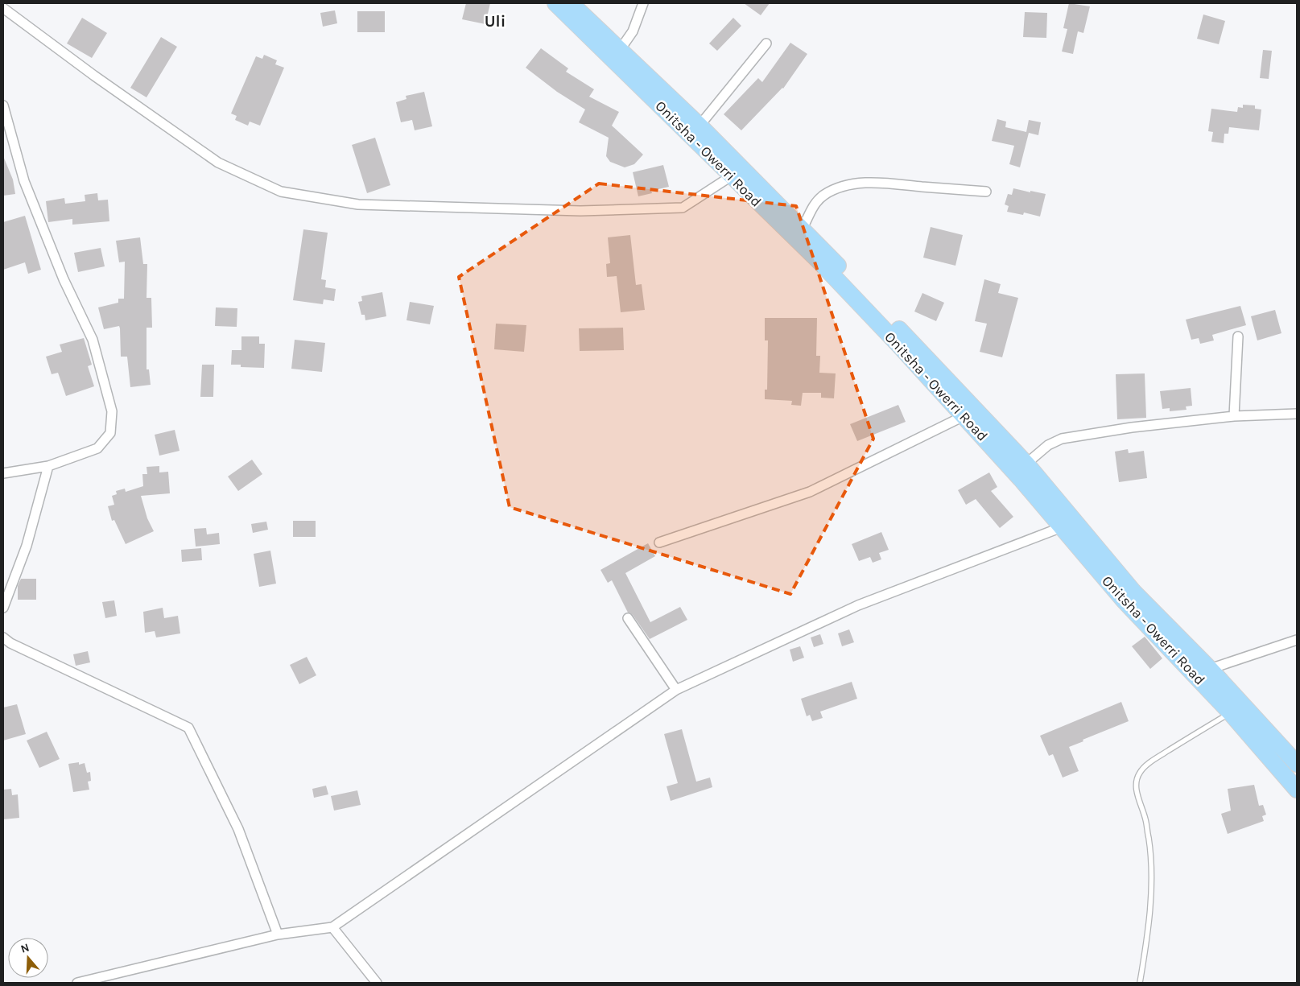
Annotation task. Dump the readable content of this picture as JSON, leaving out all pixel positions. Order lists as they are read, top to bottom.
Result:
{
  "streets": {
    "highway": ["Onitsha - Owerri Road"]
  },
  "districts": ["Uli"],
  "north": "top"
}
